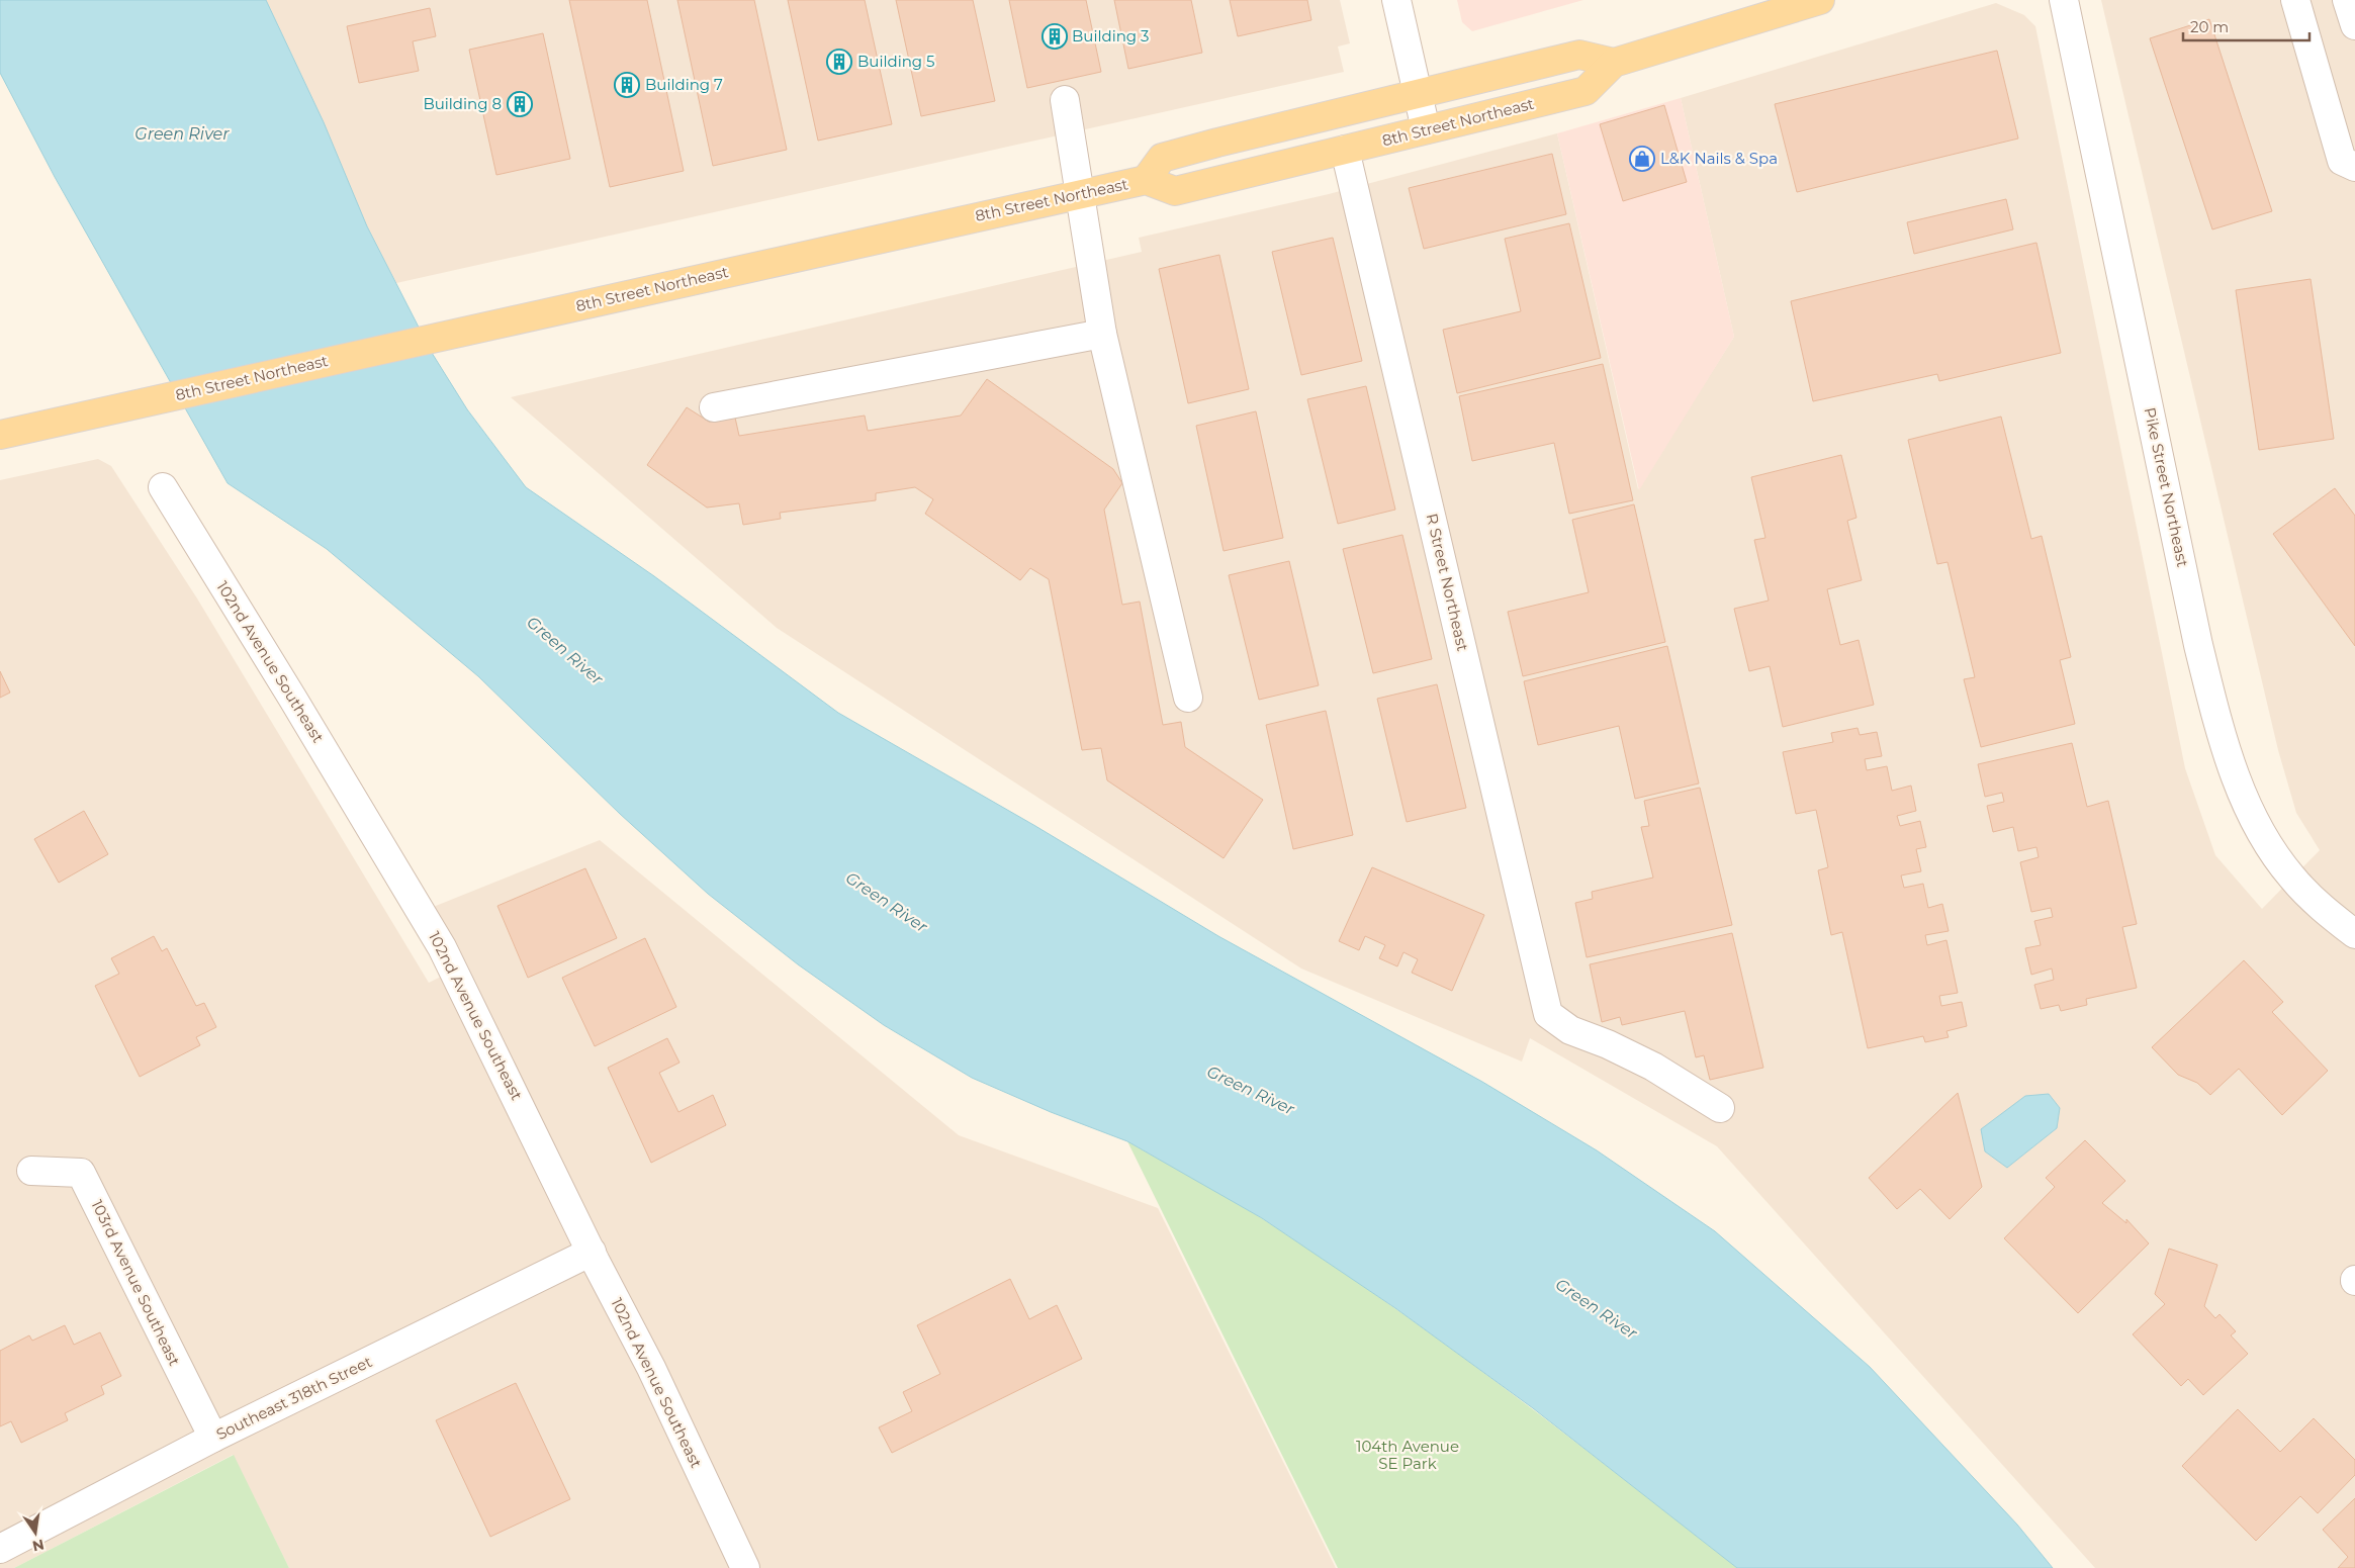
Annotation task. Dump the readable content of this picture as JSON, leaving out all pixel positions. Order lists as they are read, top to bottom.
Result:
{
  "streets": {
    "main road": ["8th Street Northeast"],
    "street": [
      "Pike Street Northeast",
      "R Street Northeast",
      "102nd Avenue Southeast",
      "103rd Avenue Southeast",
      "Southeast 318th Street"
    ]
  },
  "crossings": [
    ["8th Street Northeast", "R Street Northeast"],
    ["102nd Avenue Southeast", "Southeast 318th Street"],
    ["103rd Avenue Southeast", "Southeast 318th Street"]
  ],
  "water": ["Green River"],
  "parks": ["104th Avenue SE Park"],
  "places": {
    "building": [
      "Building 3",
      "Building 5",
      "Building 7",
      "Building 8"
    ],
    "shop": ["L&K Nails & Spa"]
  },
  "scale_bar": "20 m",
  "north": "bottom"
}
